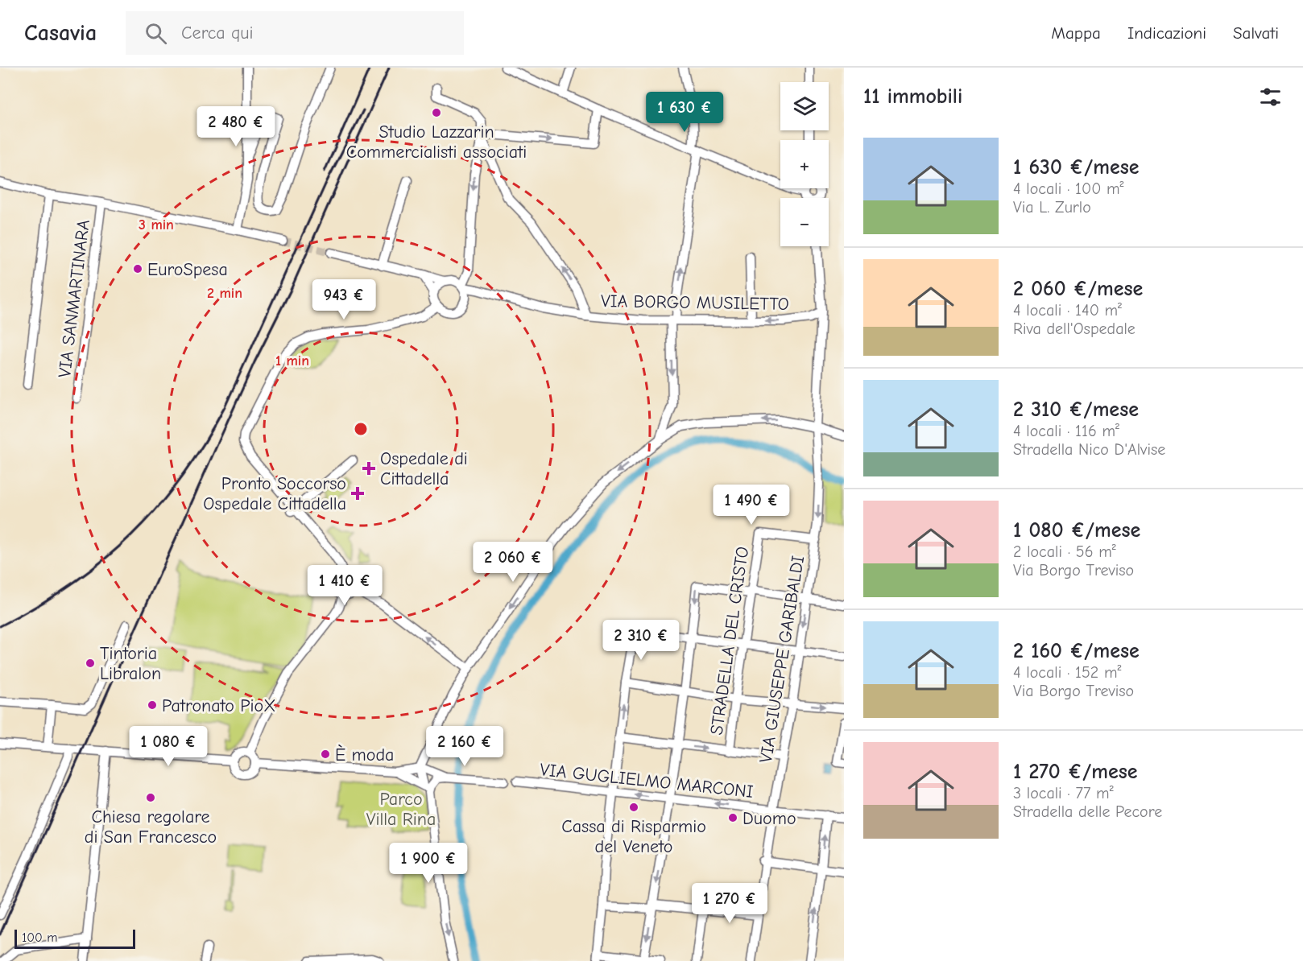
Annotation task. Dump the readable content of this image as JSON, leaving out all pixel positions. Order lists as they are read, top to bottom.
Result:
{
  "streets": {
    "street": [
      "VIA SANMARTINARA",
      "VIA BORGO MUSILETTO",
      "STRADELLA DEL CRISTO",
      "VIA GIUSEPPE GARIBALDI",
      "VIA GUGLIELMO MARCONI"
    ]
  },
  "crossings": [
    ["STRADELLA DEL CRISTO", "VIA GIUSEPPE GARIBALDI"],
    ["VIA GIUSEPPE GARIBALDI", "VIA GUGLIELMO MARCONI"]
  ],
  "parks": ["Parco Villa Rina"],
  "places": {
    "other": [
      "Studio Lazzarin Commercialisti associati",
      "EuroSpesa",
      "Tintoria Libralon",
      "Patronato PioX",
      "È moda",
      "Chiesa regolare di San Francesco",
      "Cassa di Risparmio del Veneto",
      "Duomo"
    ],
    "health": ["Ospedale di Cittadella", "Pronto Soccorso Ospedale Cittadella"]
  },
  "scale_bar": "100 m",
  "page": {
    "header": "Casavia",
    "search": "Cerca qui",
    "nav": ["Mappa", "Indicazioni", "Salvati"],
    "heading": "11 immobili",
    "map_buttons": ["+", "−"],
    "price": [
      "1 630 €",
      "2 480 €",
      "943 €",
      "1 490 €",
      "2 060 €",
      "1 410 €",
      "2 310 €",
      "1 080 €",
      "2 160 €",
      "1 900 €",
      "1 270 €"
    ],
    "list": [
      {
        "name": "1 630 €/mese",
        "note": "4 locali · 100 m² · Via L. Zurlo"
      },
      {
        "name": "2 060 €/mese",
        "note": "4 locali · 140 m² · Riva dell'Ospedale"
      },
      {
        "name": "2 310 €/mese",
        "note": "4 locali · 116 m² · Stradella Nico D'Alvise"
      },
      {
        "name": "1 080 €/mese",
        "note": "2 locali · 56 m² · Via Borgo Treviso"
      },
      {
        "name": "2 160 €/mese",
        "note": "4 locali · 152 m² · Via Borgo Treviso"
      },
      {
        "name": "1 270 €/mese",
        "note": "3 locali · 77 m² · Stradella delle Pecore"
      }
    ],
    "scale": "100 m"
  },
  "rings": ["3 min", "2 min", "1 min"]
}
